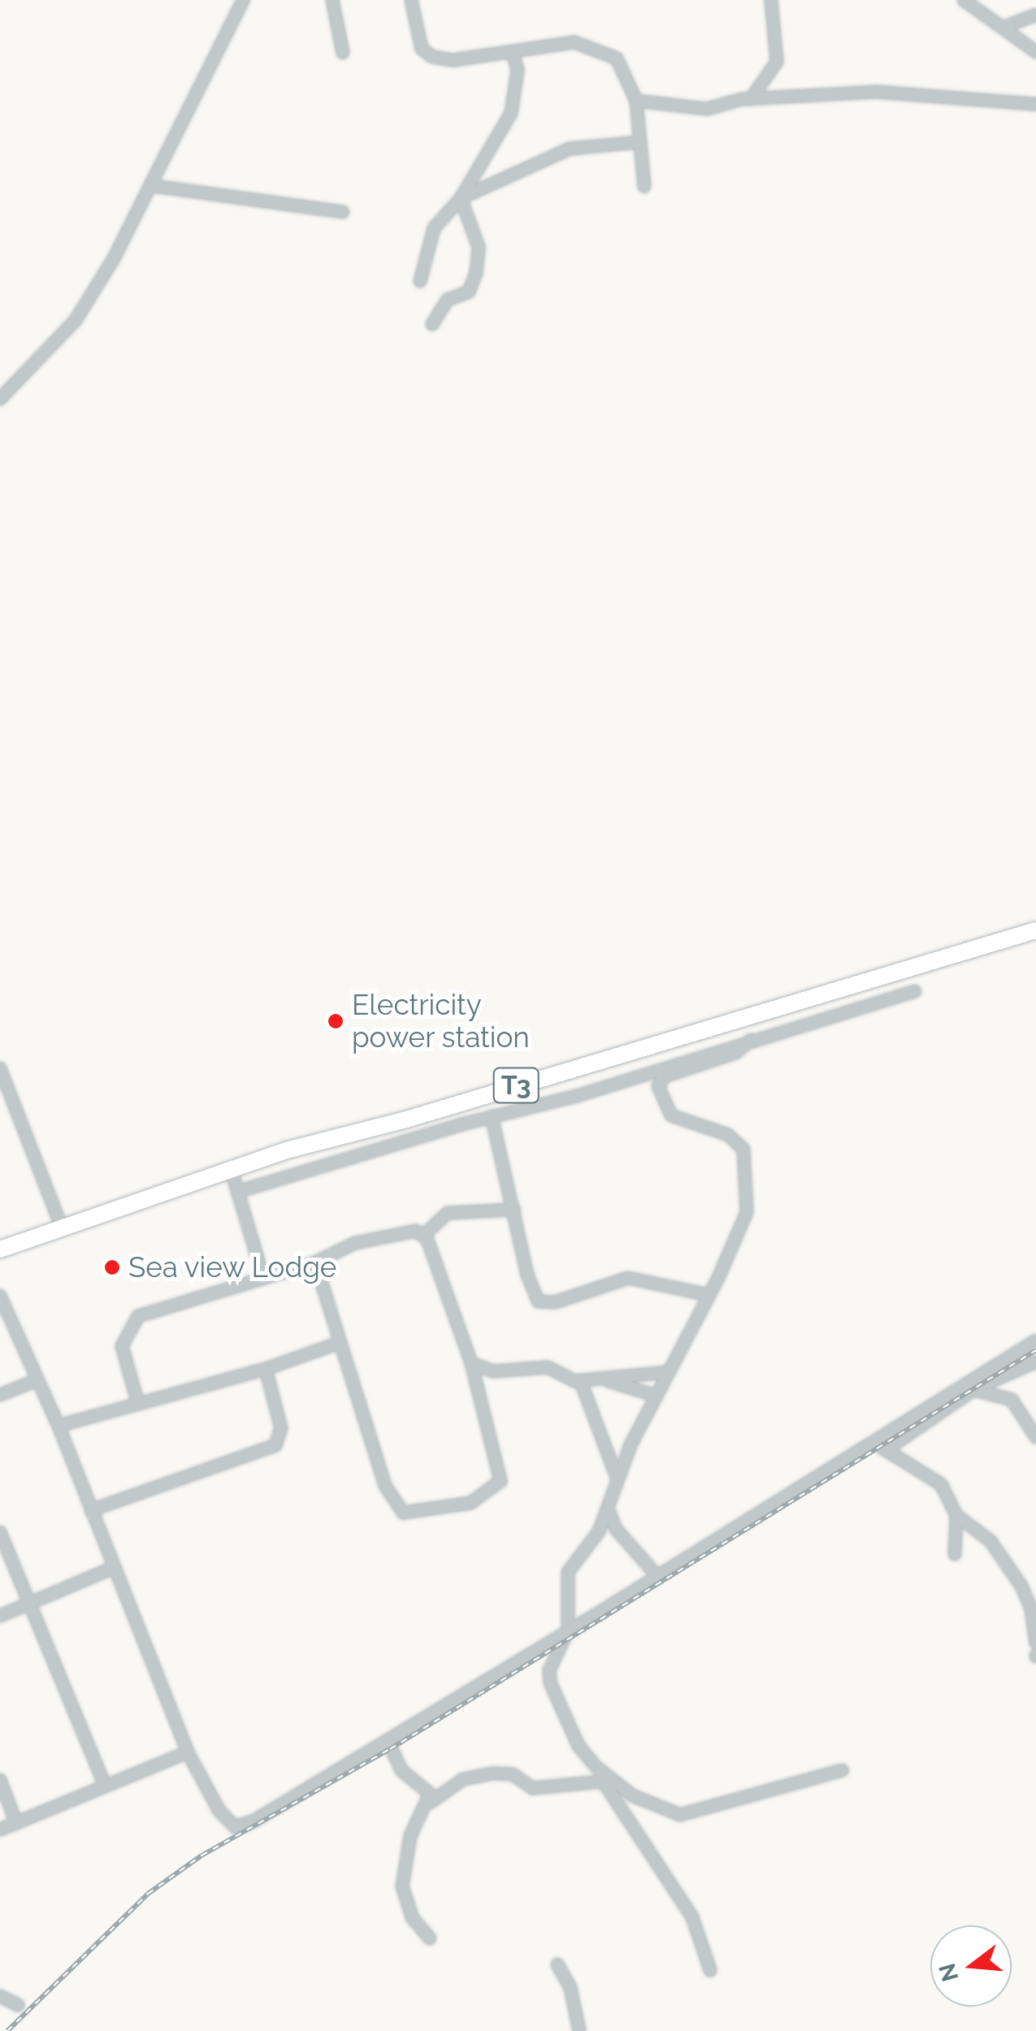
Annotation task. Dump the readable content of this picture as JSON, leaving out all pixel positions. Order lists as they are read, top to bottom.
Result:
{
  "streets": {
    "highway": ["T3"]
  },
  "places": ["Electricity power station", "Sea view Lodge"],
  "north": "left"
}
